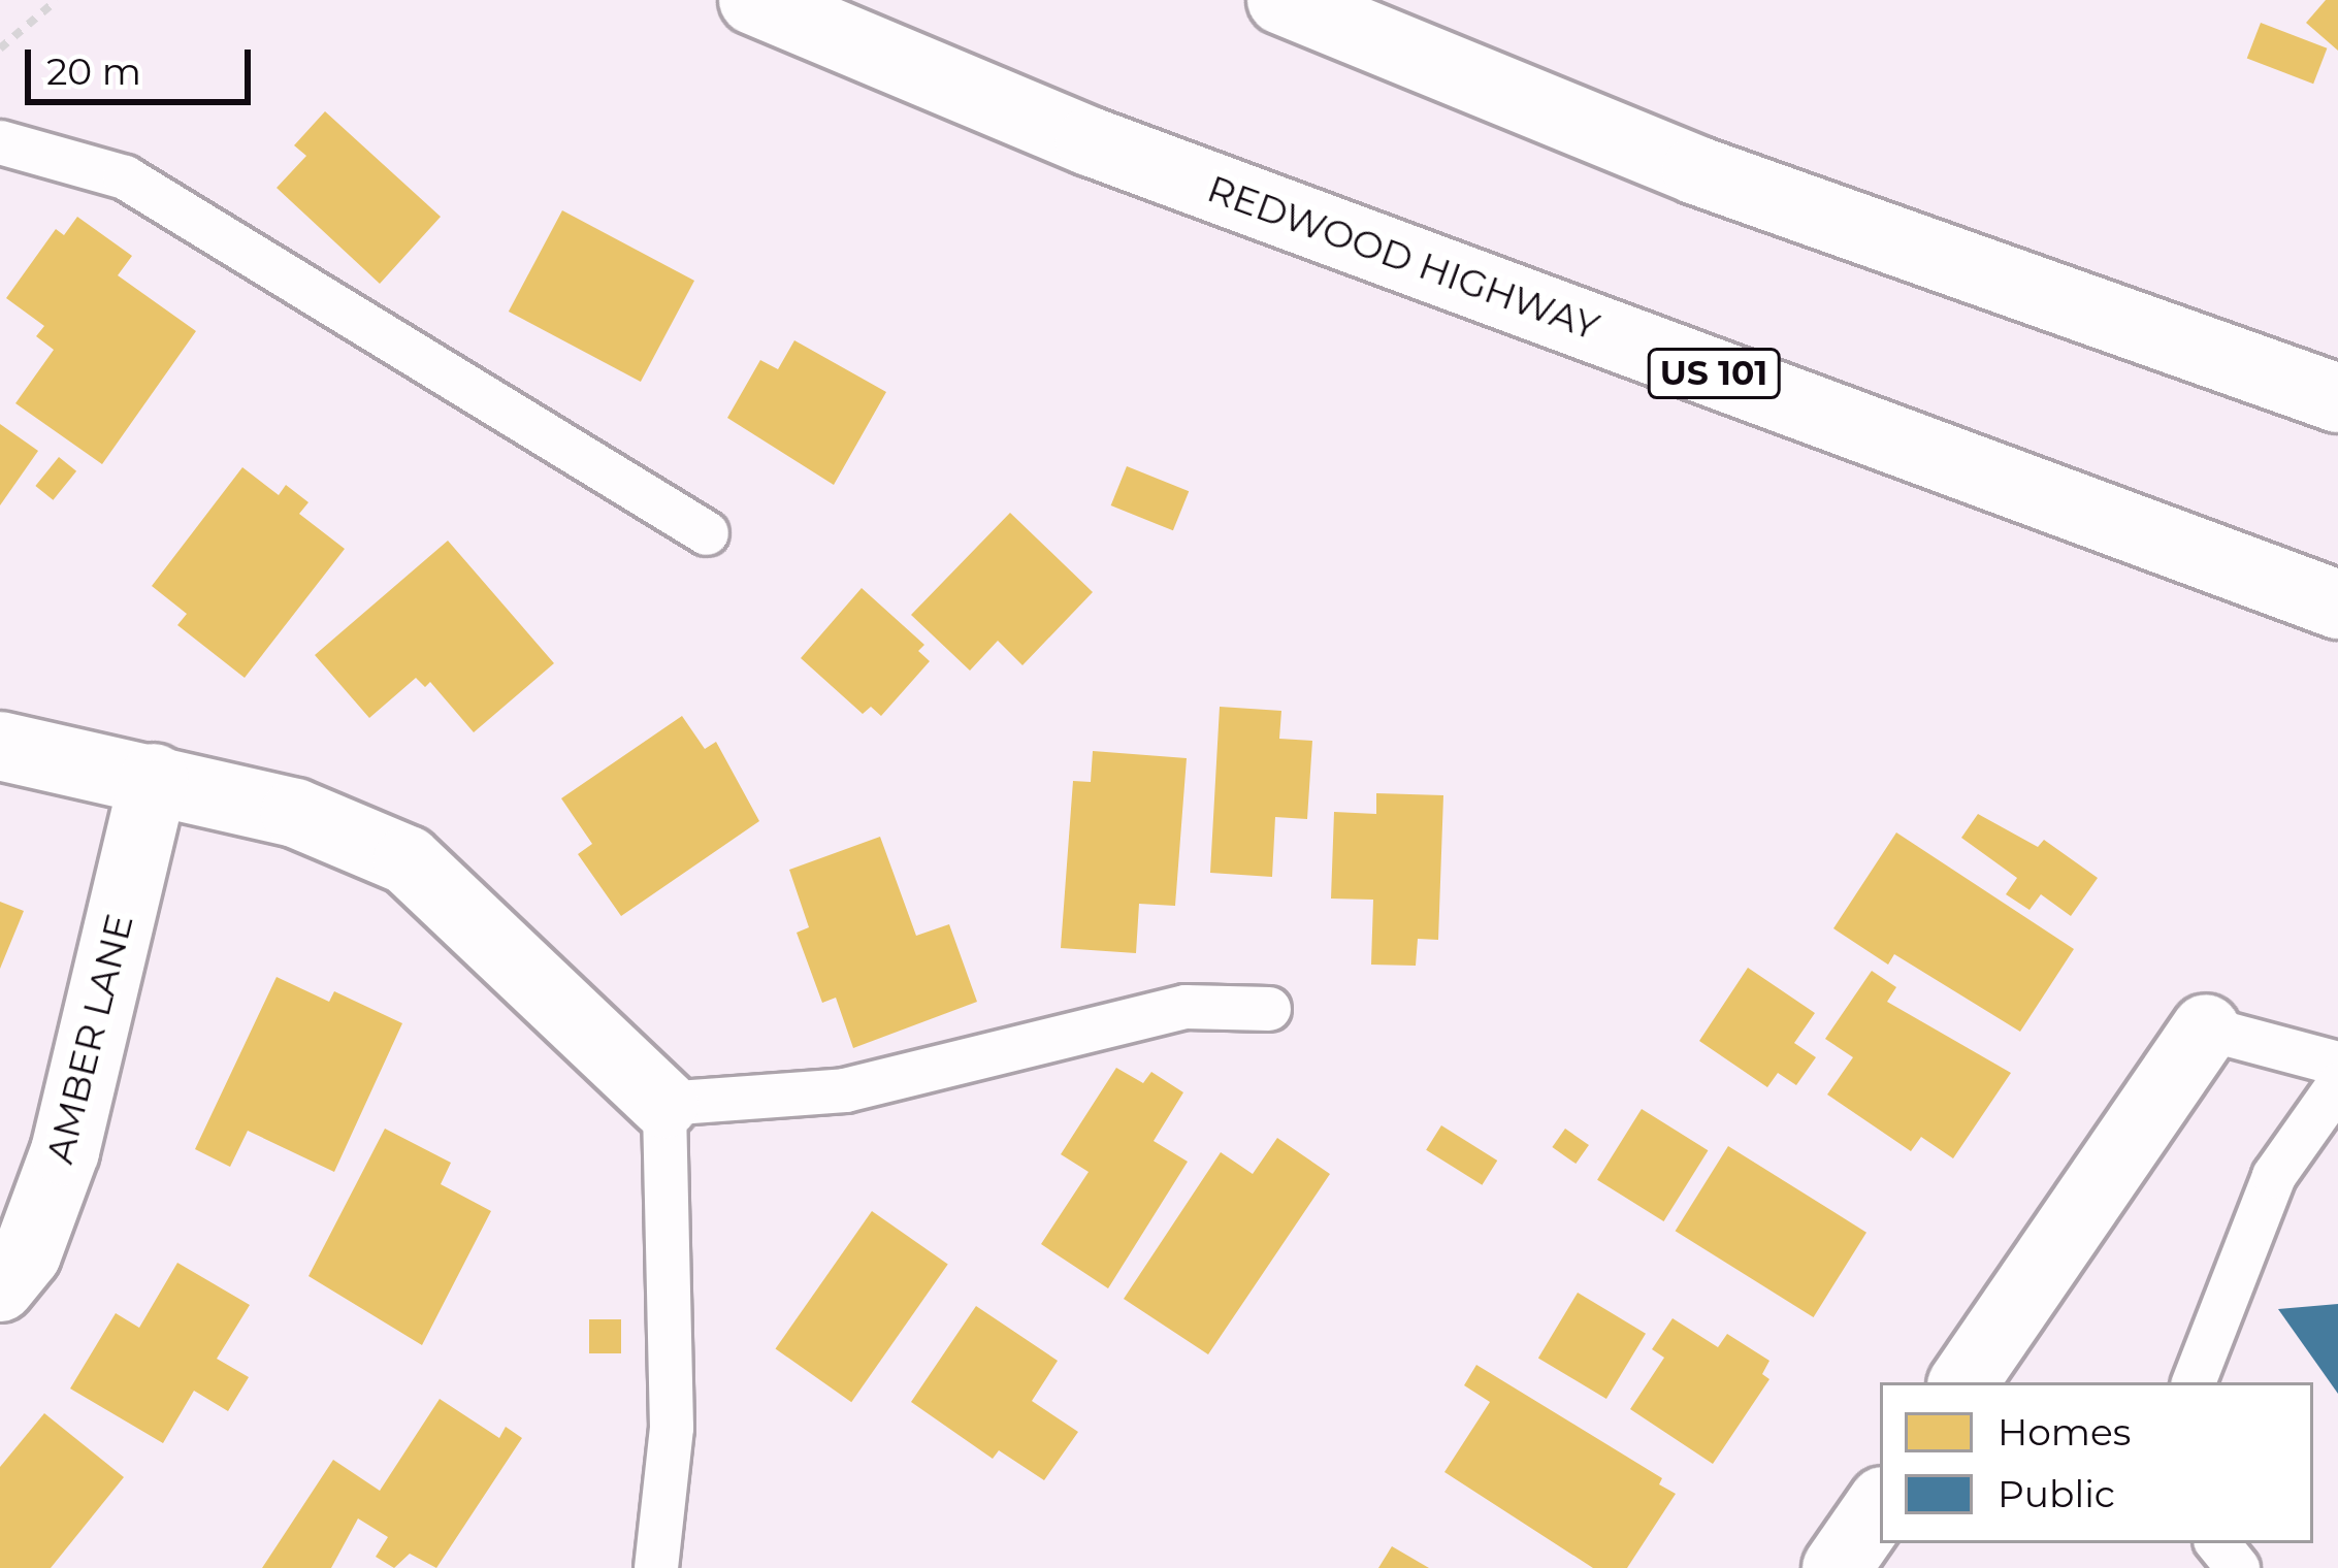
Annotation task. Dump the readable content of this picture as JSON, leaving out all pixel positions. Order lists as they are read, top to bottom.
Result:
{
  "streets": {
    "main road": ["REDWOOD HIGHWAY", "US 101", "AMBER LANE"]
  },
  "legend": ["Homes", "Public"],
  "scale_bar": "20 m"
}
